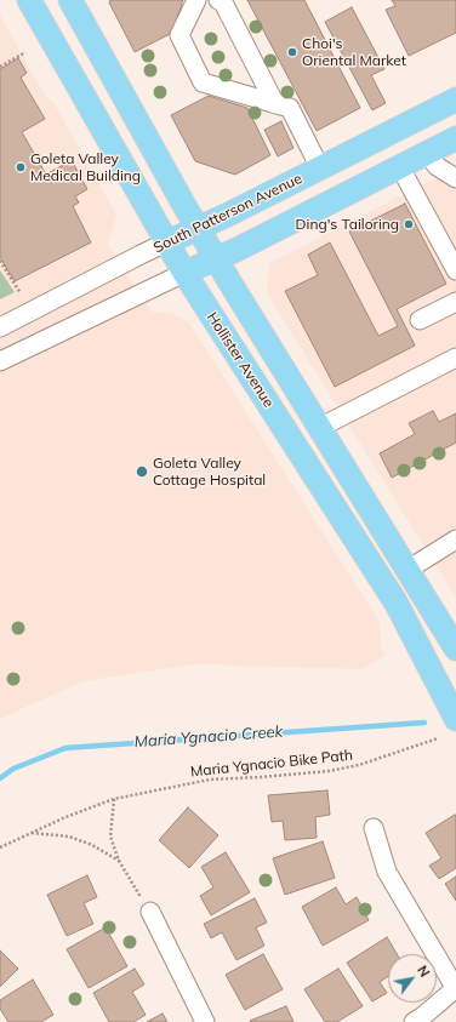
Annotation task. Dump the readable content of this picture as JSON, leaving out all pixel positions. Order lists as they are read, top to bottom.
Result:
{
  "streets": {
    "main road": ["South Patterson Avenue", "Hollister Avenue"],
    "path": ["Maria Ygnacio Bike Path"]
  },
  "crossings": [
    ["South Patterson Avenue", "Hollister Avenue"]
  ],
  "water": ["Maria Ygnacio Creek"],
  "places": [
    "Choi's Oriental Market",
    "Goleta Valley Medical Building",
    "Ding's Tailoring",
    "Goleta Valley Cottage Hospital"
  ],
  "north": "top right"
}
